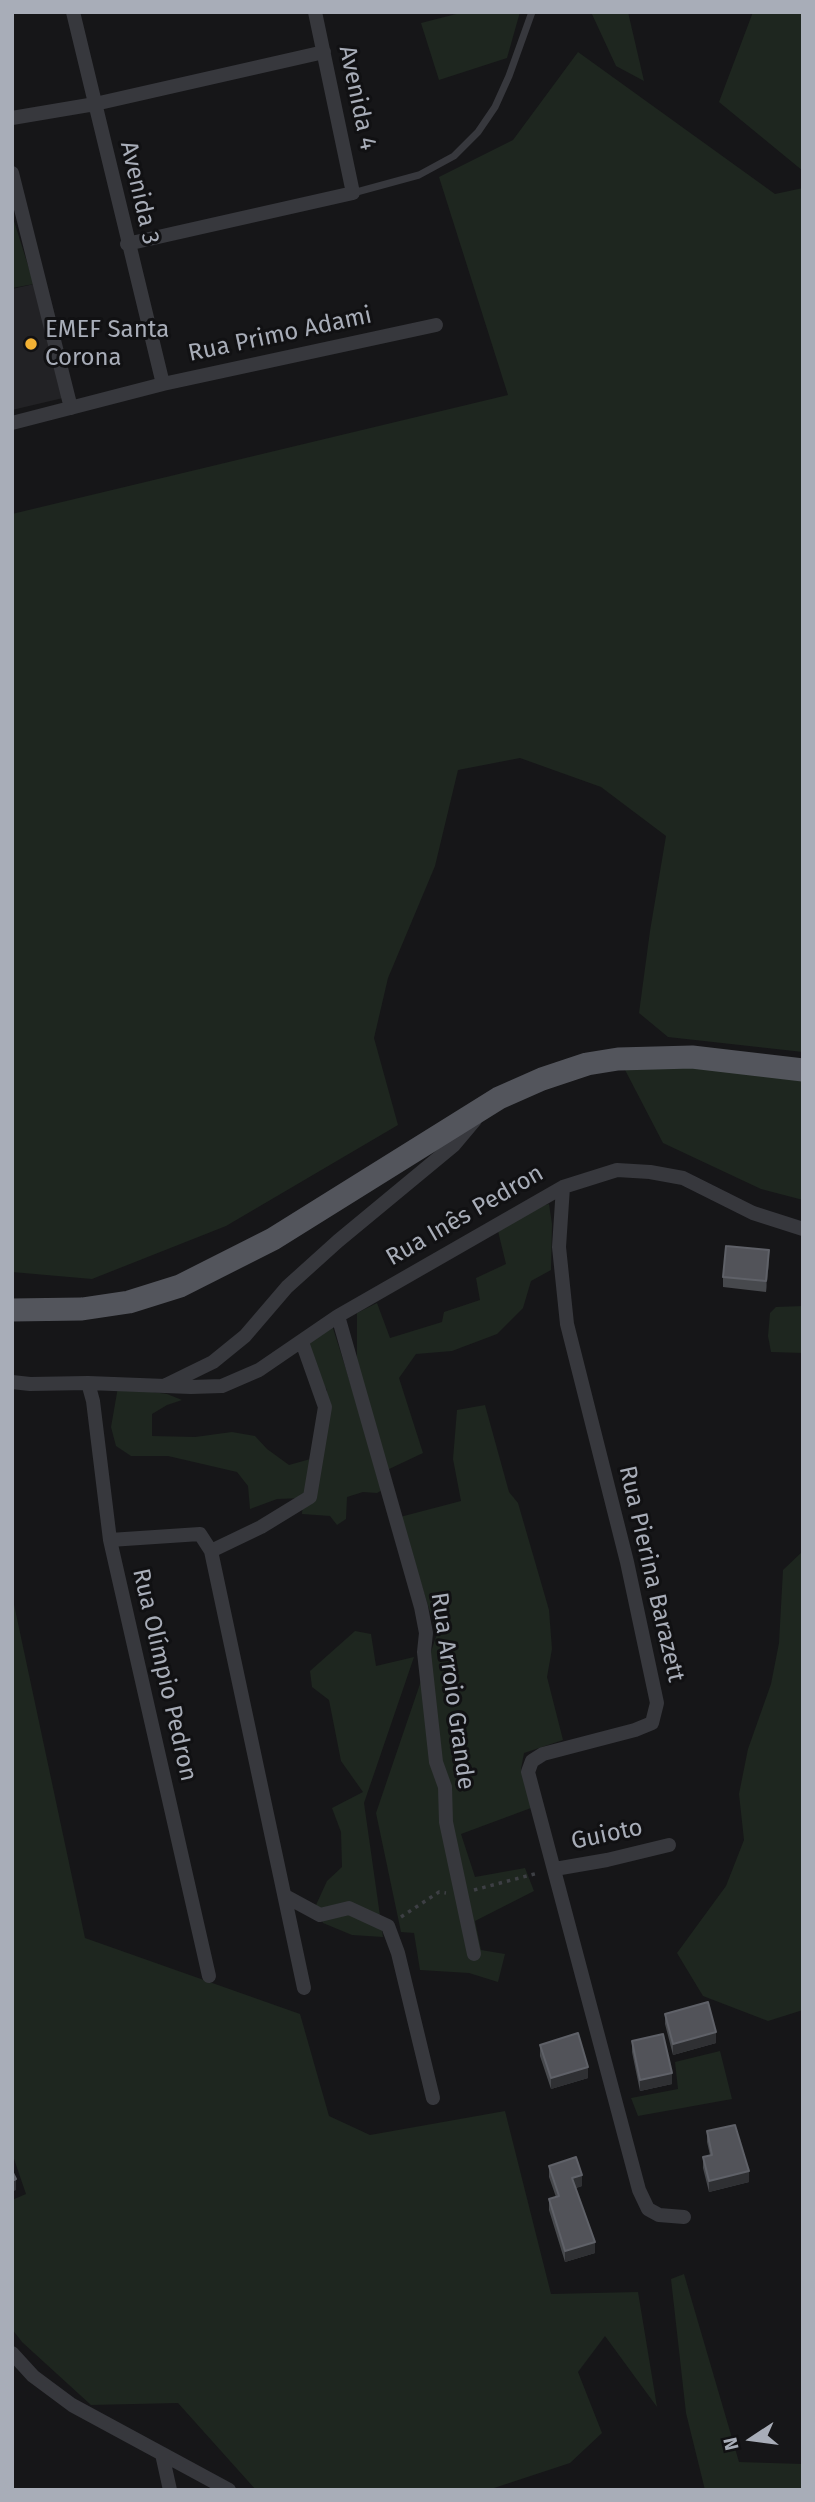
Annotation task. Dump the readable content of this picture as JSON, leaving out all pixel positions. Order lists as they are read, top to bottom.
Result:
{
  "streets": {
    "street": [
      "Avenida 4",
      "Avenida 3",
      "Rua Primo Adami",
      "Rua Inês Pedron",
      "Rua Pierina Barazett",
      "Rua Olímpio Pedron",
      "Rua Arroio Grande",
      "Guioto"
    ]
  },
  "crossings": [
    ["Avenida 3", "Rua Primo Adami"],
    ["Rua Inês Pedron", "Rua Pierina Barazett"],
    ["Rua Inês Pedron", "Rua Olímpio Pedron"],
    ["Rua Inês Pedron", "Rua Arroio Grande"],
    ["Rua Pierina Barazett", "Guioto"]
  ],
  "places": ["EMEF Santa Corona"],
  "north": "left"
}
